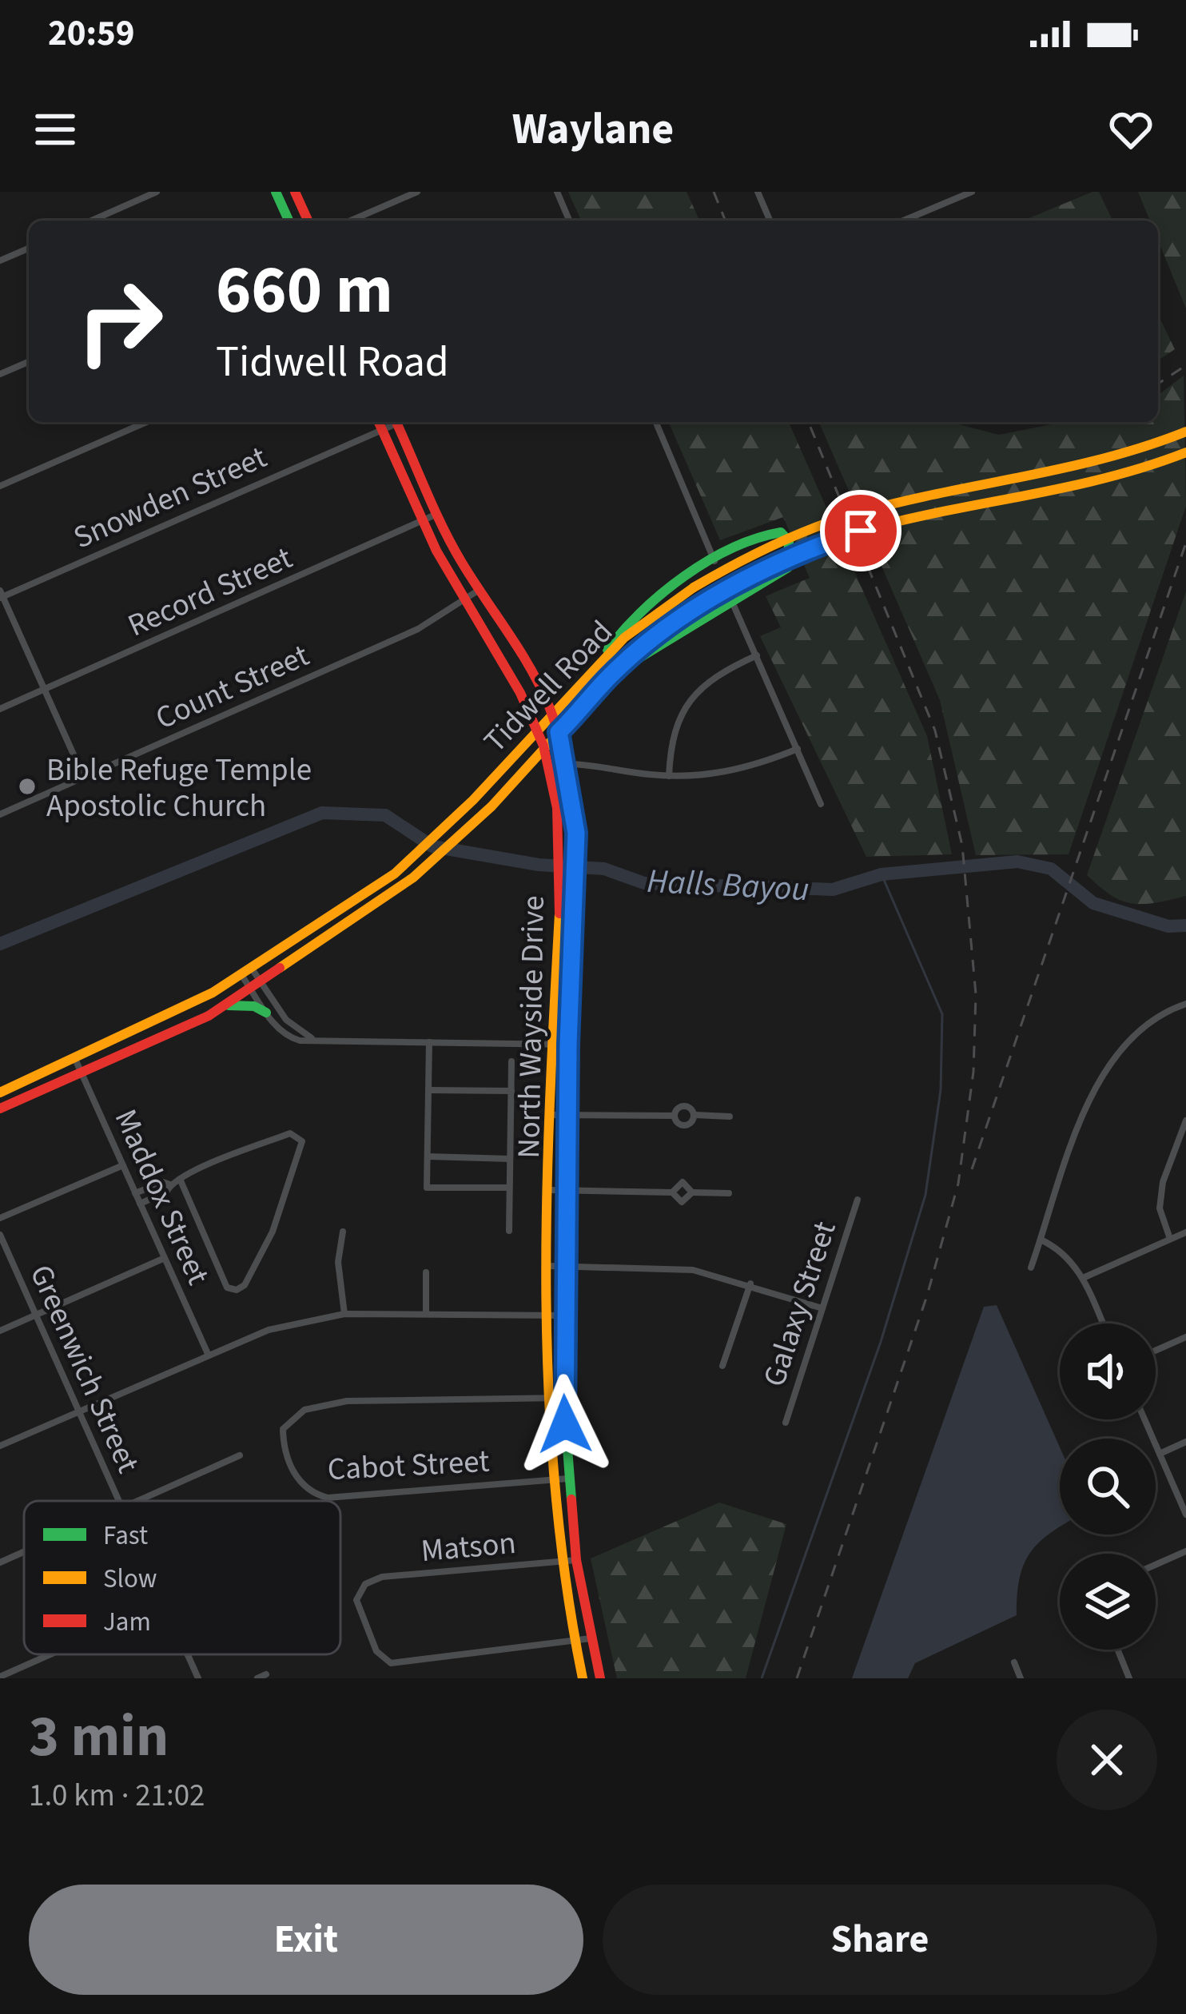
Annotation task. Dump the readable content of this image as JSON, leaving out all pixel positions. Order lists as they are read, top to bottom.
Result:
{
  "streets": {
    "main road": ["Tidwell Road", "North Wayside Drive"],
    "street": [
      "Snowden Street",
      "Record Street",
      "Count Street",
      "Maddox Street",
      "Galaxy Street",
      "Greenwich Street",
      "Cabot Street",
      "Matson"
    ]
  },
  "crossings": [
    ["Snowden Street", "North Wayside Drive"],
    ["Record Street", "North Wayside Drive"],
    ["Count Street", "North Wayside Drive"],
    ["Tidwell Road", "North Wayside Drive"],
    ["Tidwell Road", "Maddox Street"],
    ["North Wayside Drive", "Cabot Street"],
    ["North Wayside Drive", "Matson"]
  ],
  "water": ["Halls Bayou"],
  "places": ["Bible Refuge Temple Apostolic Church"],
  "legend": ["Fast", "Slow", "Jam"],
  "page": {
    "status": "20:59",
    "header": "Waylane",
    "turn": ["660 m", "Tidwell Road"],
    "heading": ["3 min", "1.0 km · 21:02"],
    "buttons": ["Exit", "Share"]
  }
}
